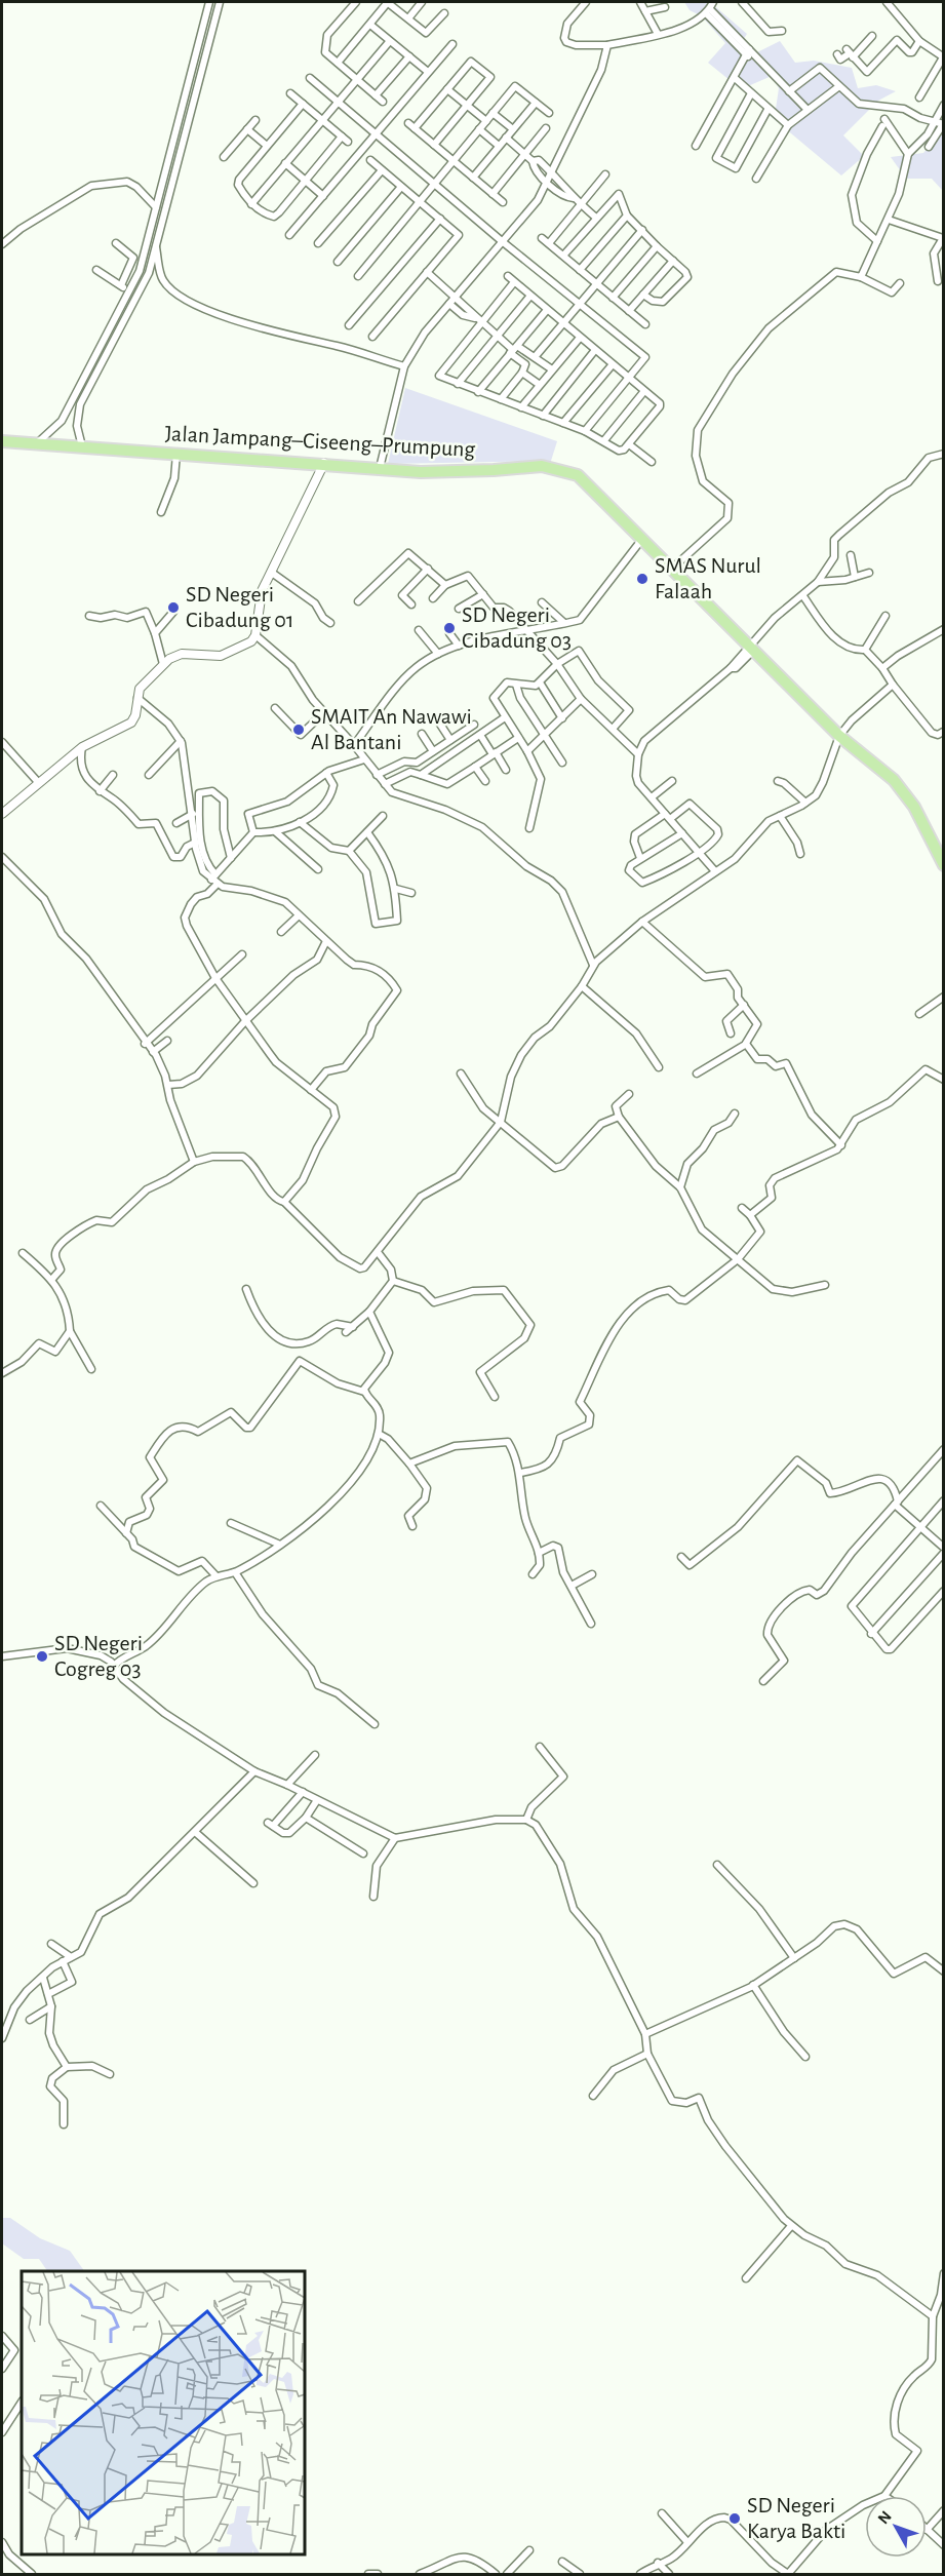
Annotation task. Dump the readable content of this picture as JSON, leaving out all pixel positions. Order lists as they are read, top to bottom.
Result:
{
  "streets": {
    "main road": ["Jalan Jampang–Ciseeng–Prumpung"]
  },
  "places": [
    "SMAS Nurul Falaah",
    "SD Negeri Cibadung 01",
    "SD Negeri Cibadung 03",
    "SMAIT An Nawawi Al Bantani",
    "SD Negeri Cogreg 03",
    "SD Negeri Karya Bakti"
  ],
  "north": "top left"
}
